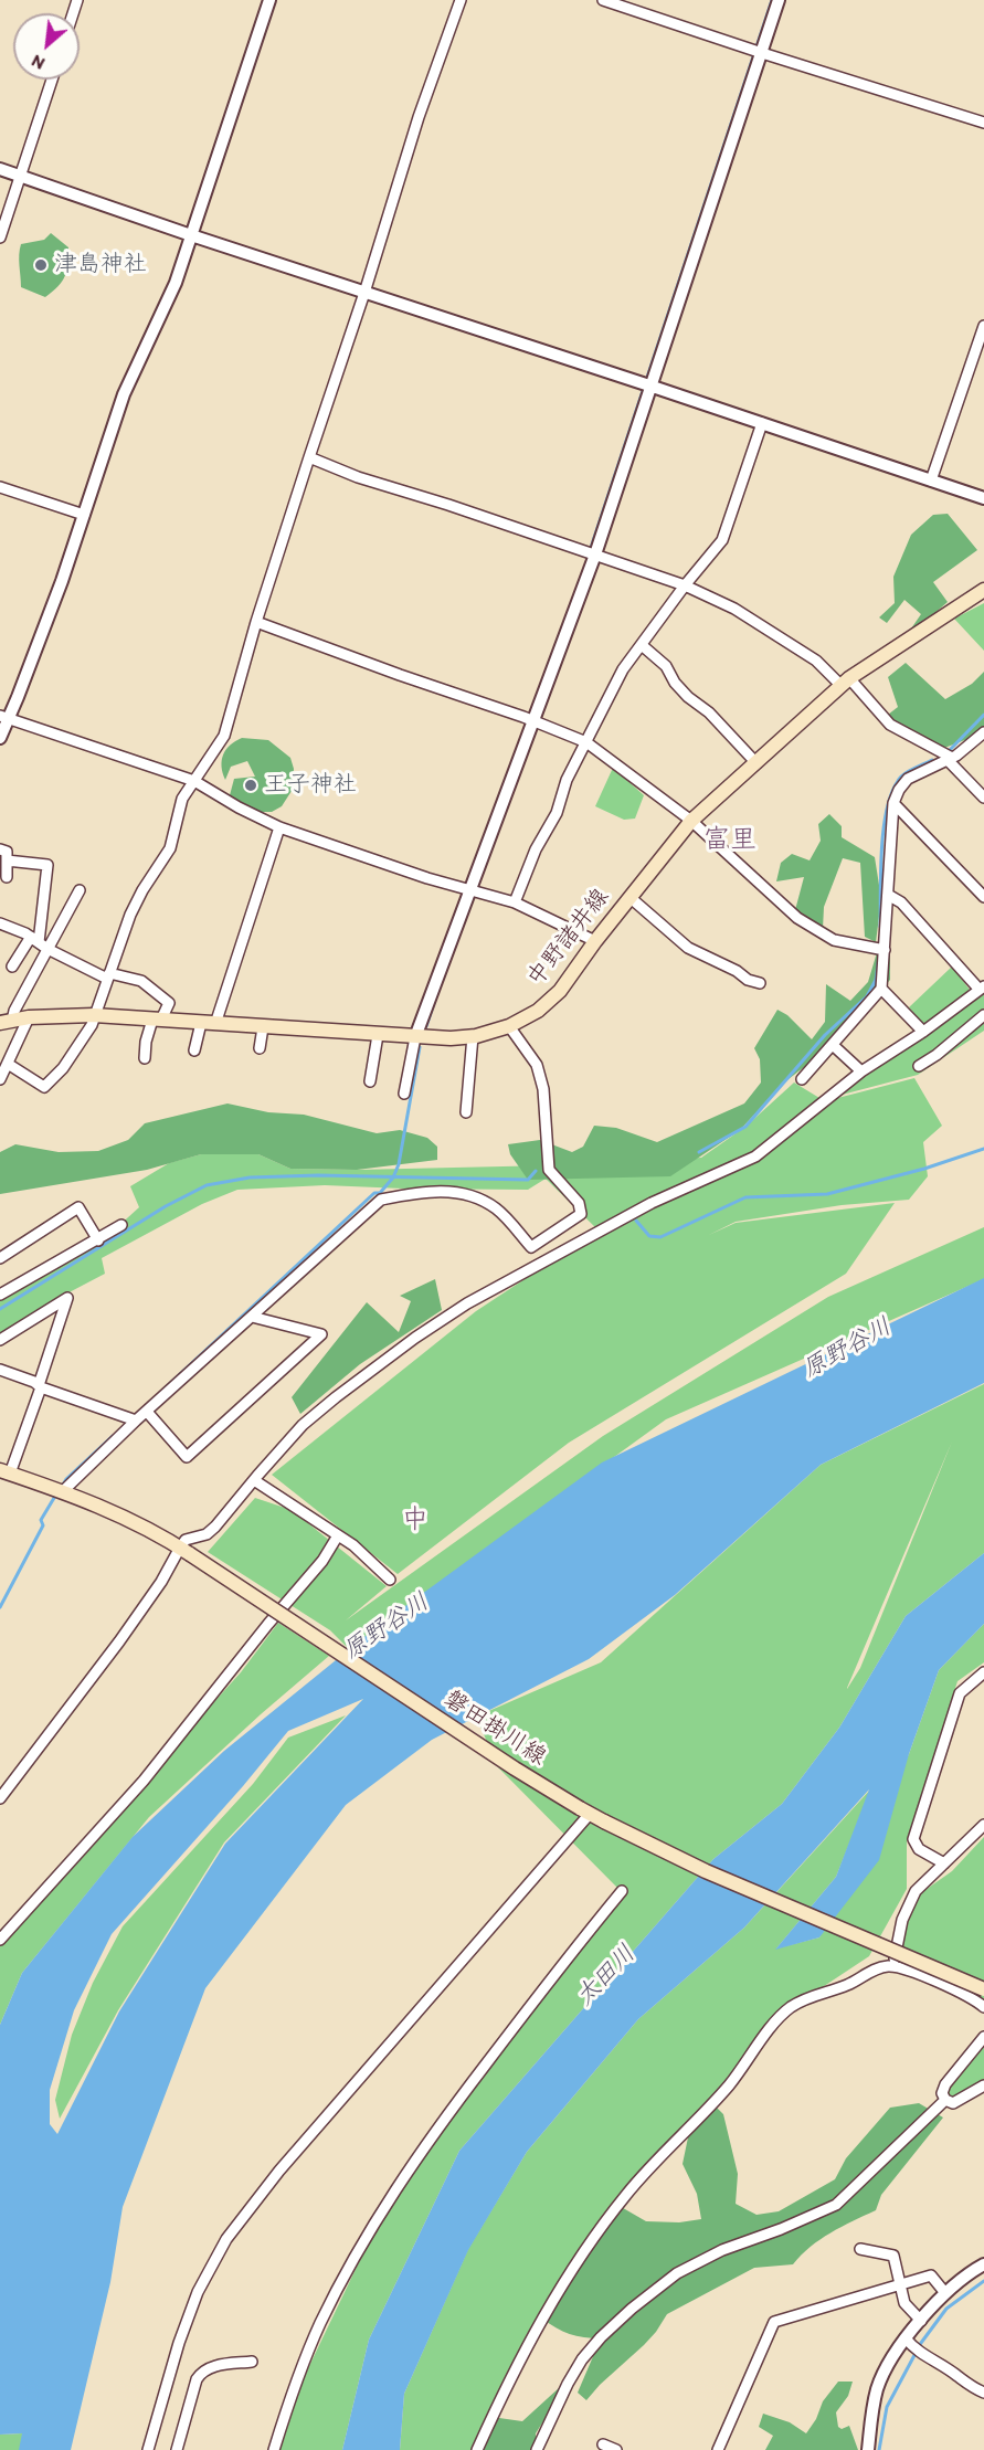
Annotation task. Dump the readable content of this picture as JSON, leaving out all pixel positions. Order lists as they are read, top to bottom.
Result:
{
  "streets": {
    "main road": ["中野諸井線", "磐田掛川線"]
  },
  "districts": ["富里", "中"],
  "water": ["原野谷川", "太田川"],
  "places": ["津島神社", "王子神社"],
  "north": "bottom left"
}
